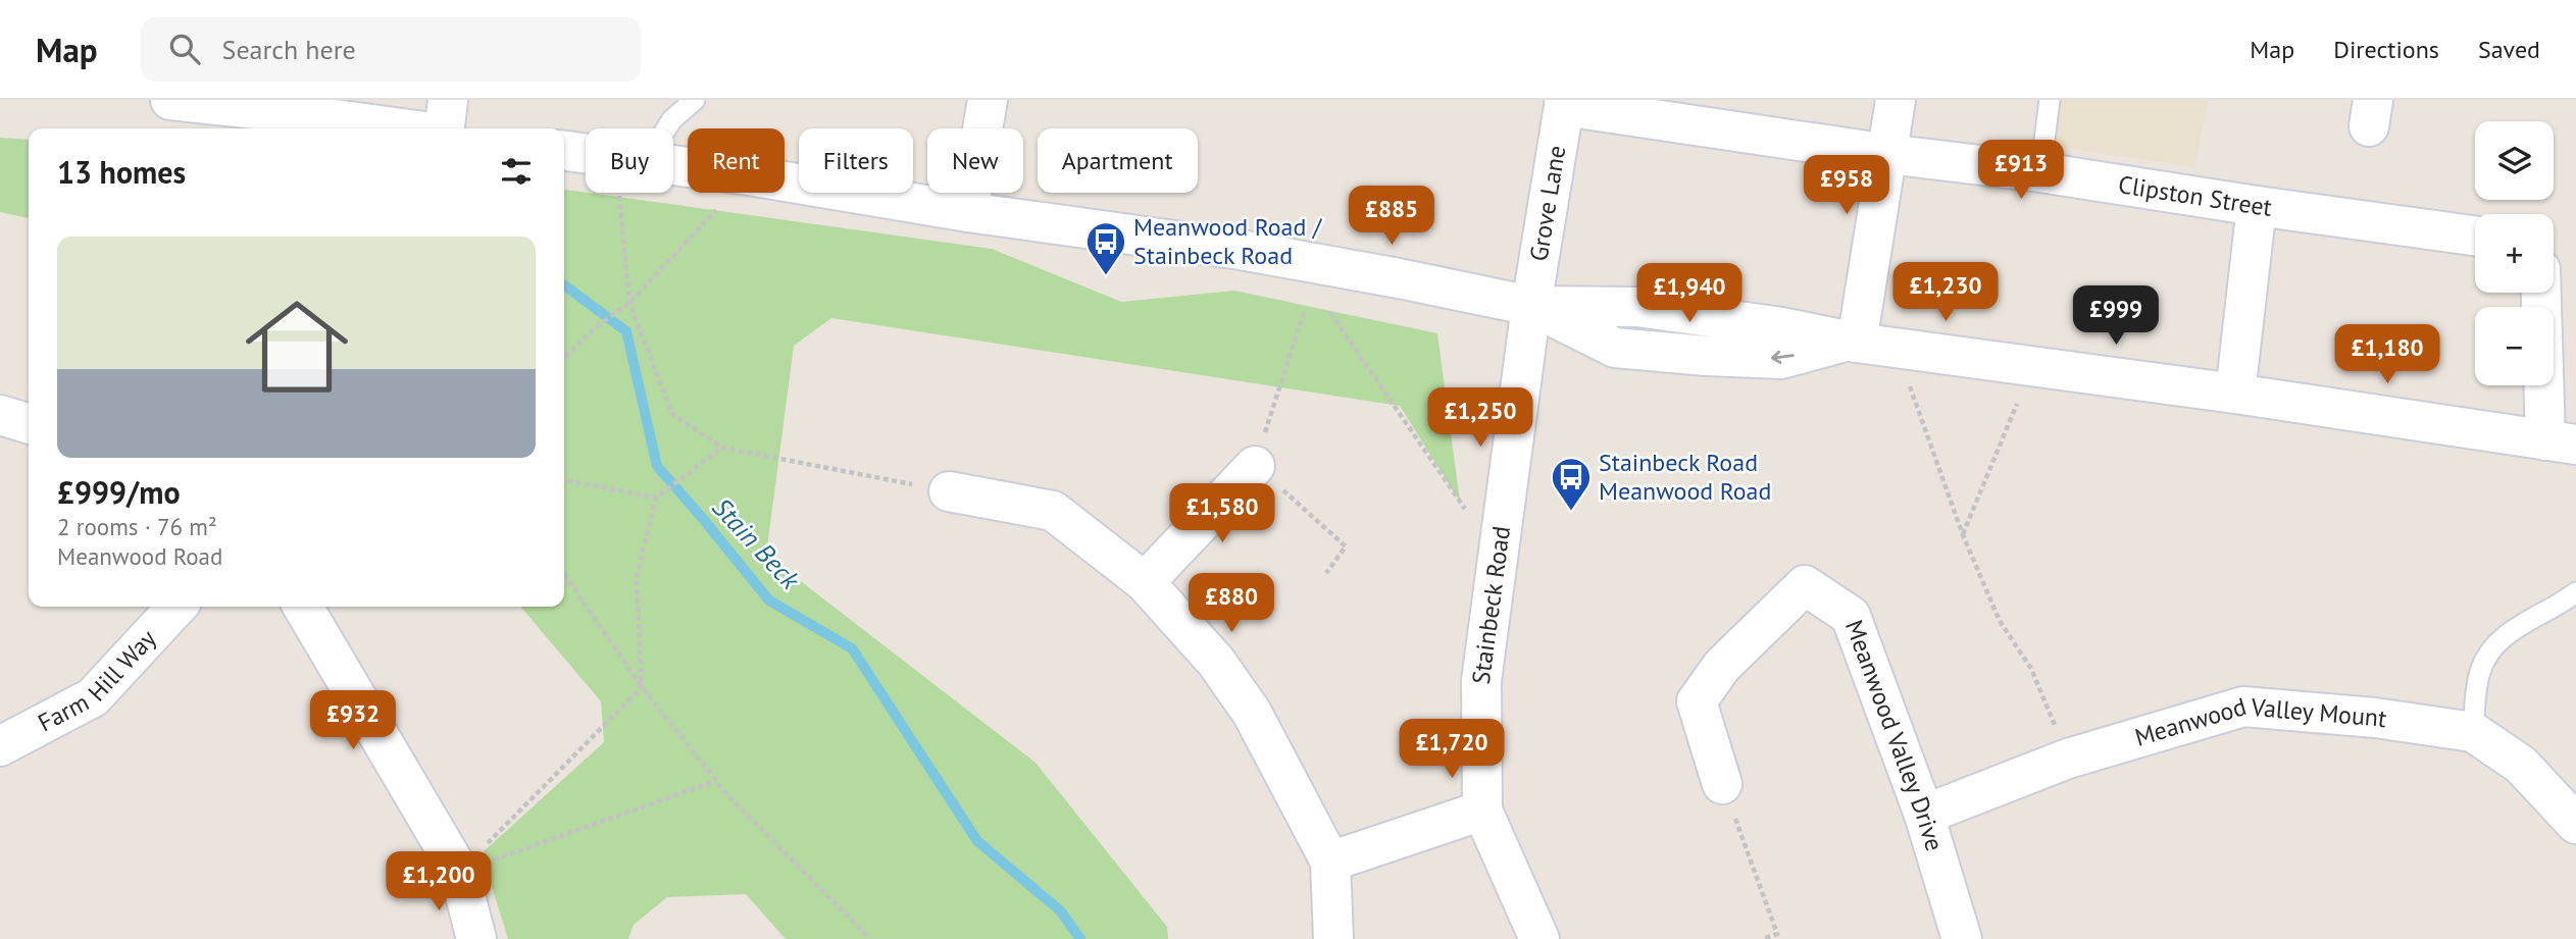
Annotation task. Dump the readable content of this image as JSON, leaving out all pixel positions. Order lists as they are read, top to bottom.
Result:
{
  "streets": {
    "street": [
      "Clipston Street",
      "Grove Lane",
      "Stainbeck Road",
      "Farm Hill Way",
      "Meanwood Valley Mount",
      "Meanwood Valley Drive"
    ]
  },
  "crossings": [
    ["Clipston Street", "Grove Lane"],
    ["Grove Lane", "Stainbeck Road"],
    ["Meanwood Valley Mount", "Meanwood Valley Drive"]
  ],
  "water": ["Stain Beck"],
  "places": {
    "bus stop": ["Meanwood Road / Stainbeck Road", "Stainbeck Road Meanwood Road"]
  },
  "page": {
    "header": "Map",
    "search": "Search here",
    "nav": ["Map", "Directions", "Saved"],
    "map_buttons": ["+", "−"],
    "chip": [
      "Buy",
      "Rent",
      "Filters",
      "New",
      "Apartment"
    ],
    "heading": "13 homes",
    "price": [
      "£913",
      "£958",
      "£885",
      "£1,230",
      "£1,940",
      "£999",
      "£1,180",
      "£1,250",
      "£1,580",
      "£880",
      "£932",
      "£1,720",
      "£1,200"
    ],
    "list": [
      {
        "name": "£999/mo",
        "note": "2 rooms · 76 m² · Meanwood Road"
      }
    ]
  }
}
